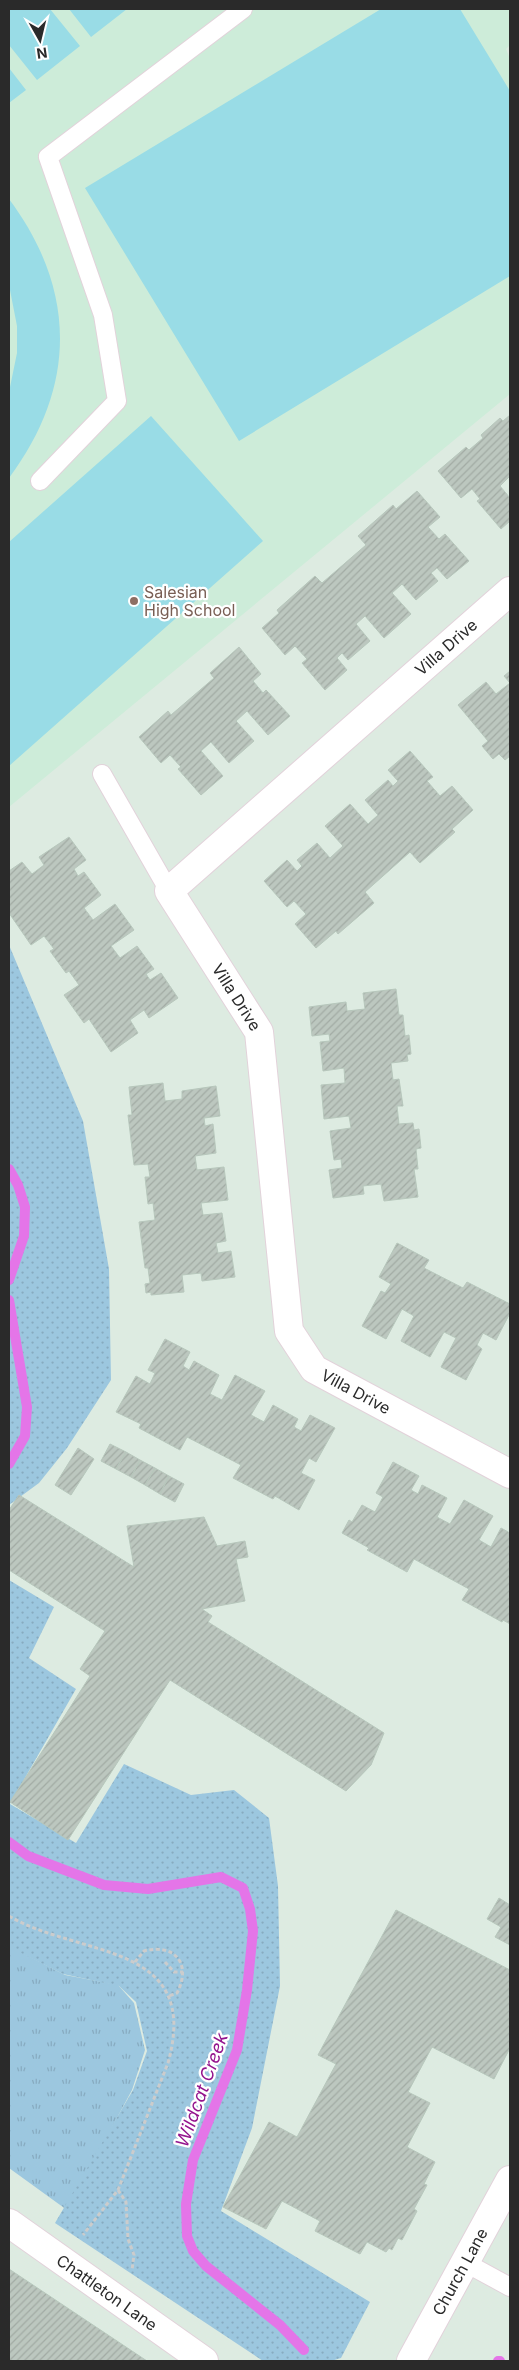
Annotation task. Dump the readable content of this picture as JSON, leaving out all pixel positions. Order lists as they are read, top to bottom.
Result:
{
  "streets": {
    "street": ["Villa Drive", "Church Lane", "Chattleton Lane"]
  },
  "water": ["Wildcat Creek"],
  "places": ["Salesian High School"],
  "north": "bottom"
}
